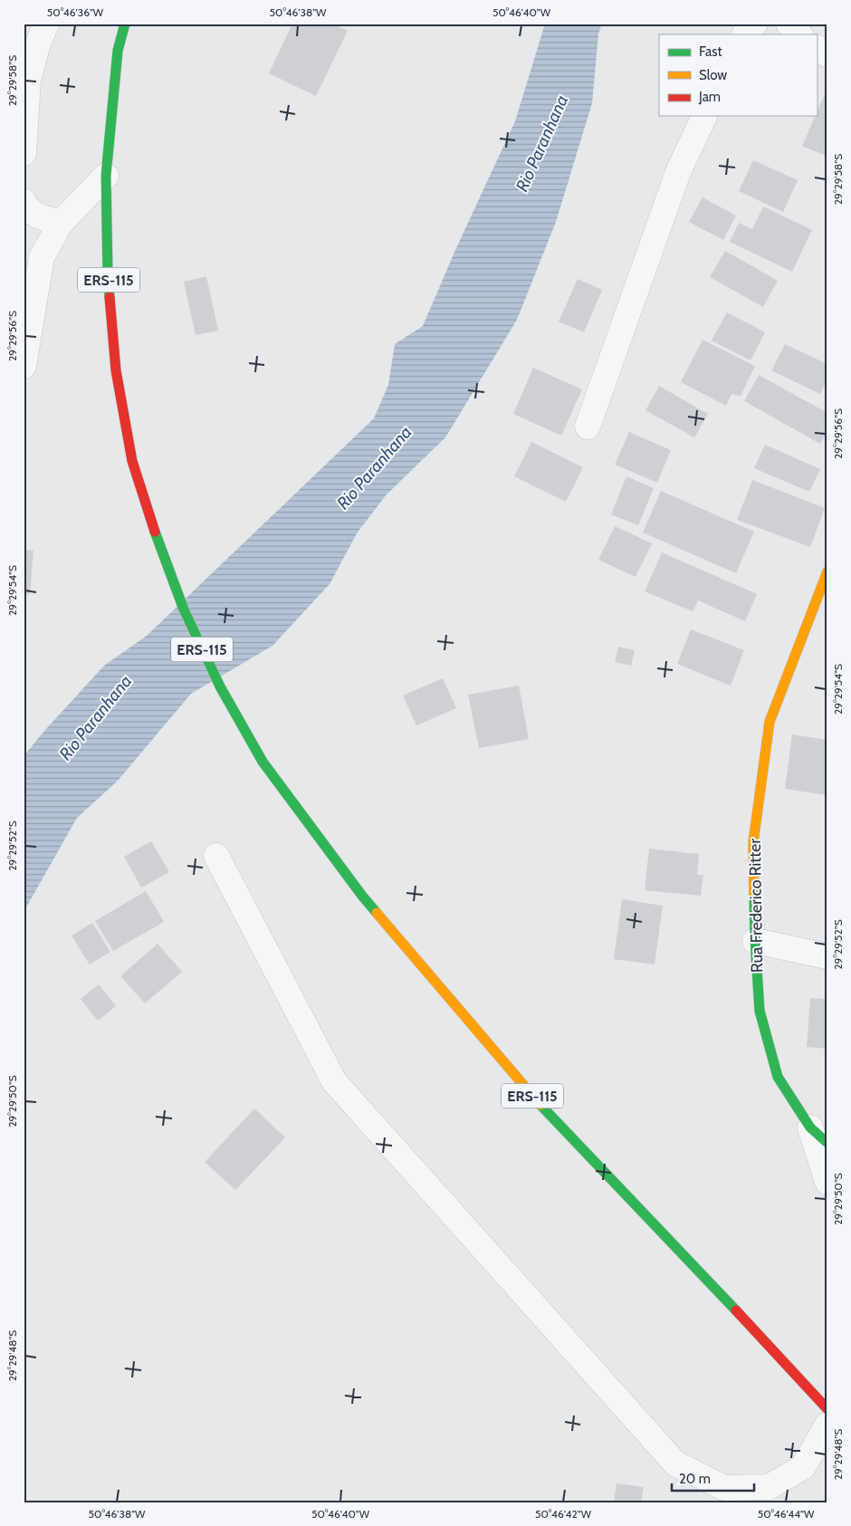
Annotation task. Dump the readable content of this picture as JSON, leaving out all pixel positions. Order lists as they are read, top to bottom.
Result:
{
  "streets": {
    "main road": ["ERS-115", "Rua Frederico Ritter"]
  },
  "water": ["Rio Paranhana"],
  "legend": ["Fast", "Slow", "Jam"],
  "scale_bar": "20 m",
  "coordinates": [
    "50°46'36\"W",
    "50°46'38\"W",
    "50°46'40\"W",
    "29°29'58\"S",
    "29°29'56\"S",
    "29°29'54\"S",
    "29°29'52\"S",
    "29°29'50\"S",
    "29°29'48\"S",
    "50°46'42\"W",
    "50°46'44\"W"
  ]
}
